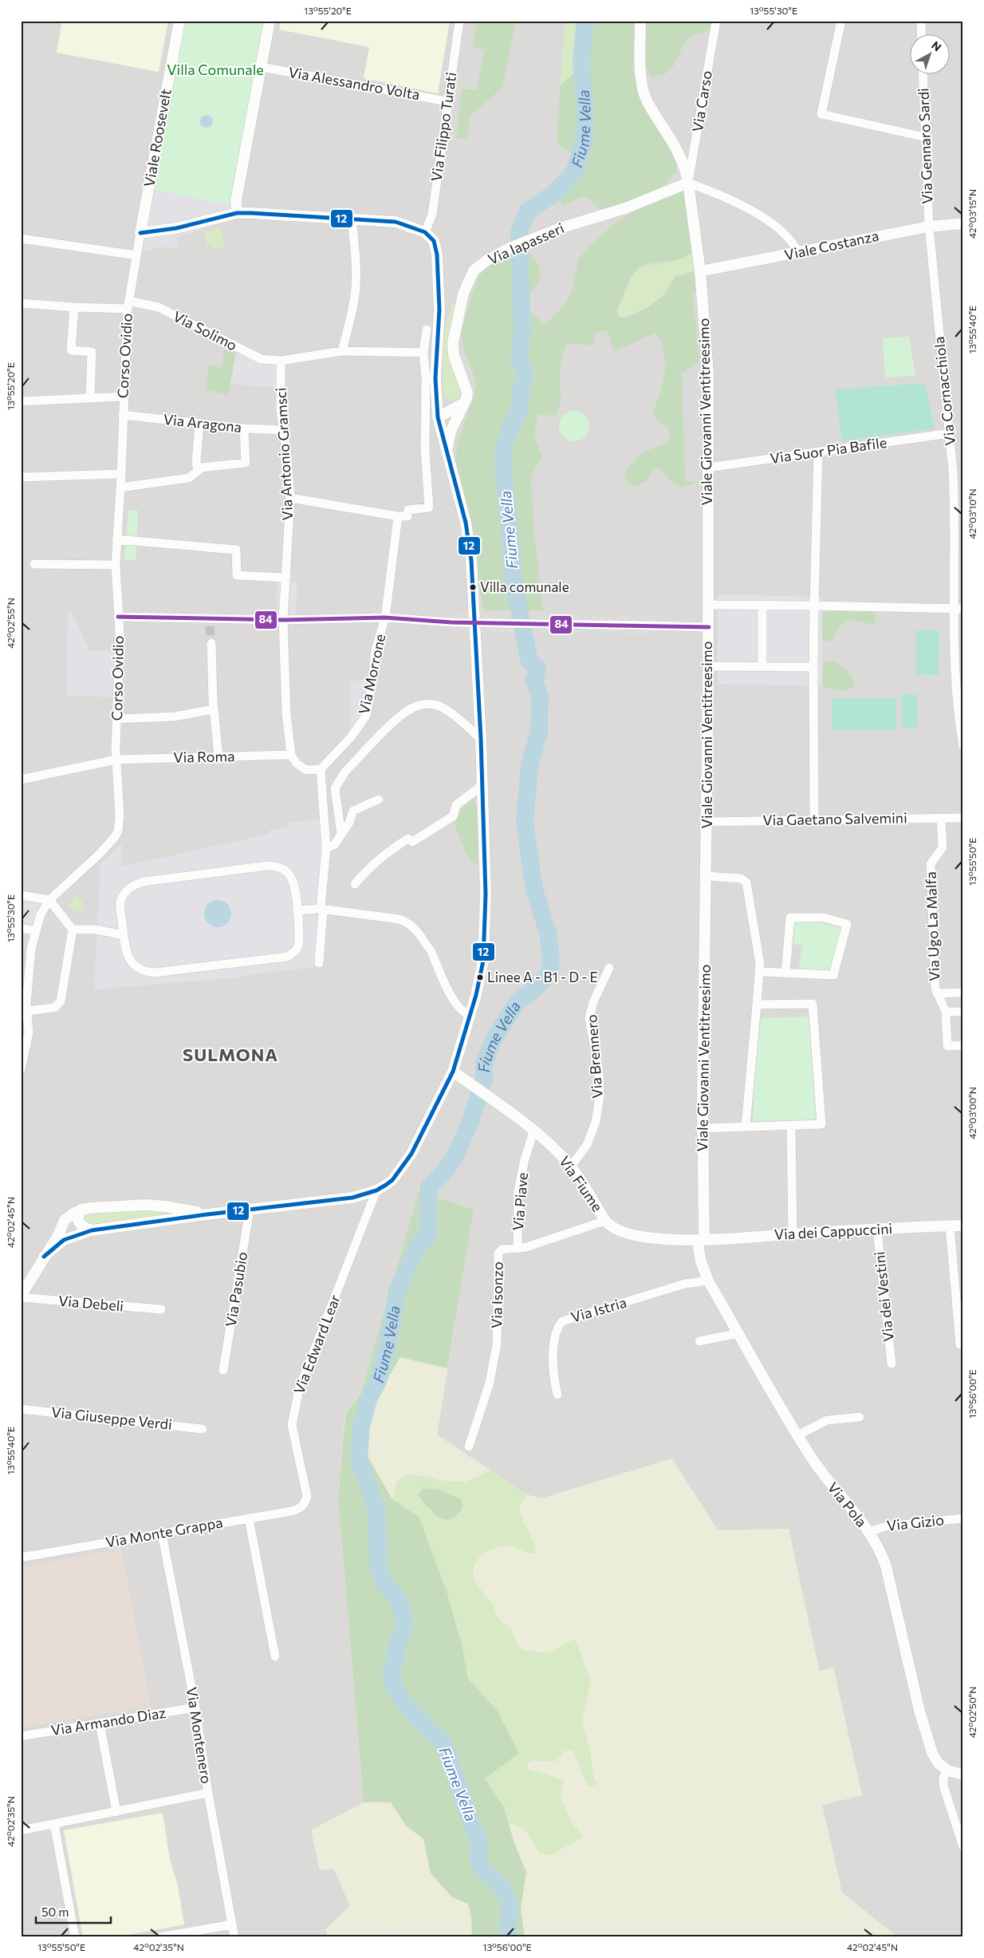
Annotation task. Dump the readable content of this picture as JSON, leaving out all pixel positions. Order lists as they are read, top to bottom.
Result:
{
  "streets": {
    "street": [
      "Via Alessandro Volta",
      "Via Carso",
      "Via Filippo Turati",
      "Viale Roosevelt",
      "Via Gennaro Sardi",
      "Via Iapasseri",
      "Viale Costanza",
      "Via Solimo",
      "Corso Ovidio",
      "Via Cornacchiola",
      "Viale Giovanni Ventitreesimo",
      "Via Aragona",
      "Via Suor Pia Bafile",
      "Via Antonio Gramsci",
      "Via Morrone",
      "Via Roma",
      "Via Gaetano Salvemini",
      "Via Ugo La Malfa",
      "Via Brennero",
      "Via Fiume",
      "Via Piave",
      "Via dei Cappuccini",
      "Via Pasubio",
      "Via Isonzo",
      "Via dei Vestini",
      "Via Debeli",
      "Via Istria",
      "Via Edward Lear",
      "Via Giuseppe Verdi",
      "Via Pola",
      "Via Gizio",
      "Via Monte Grappa",
      "Via Armando Diaz",
      "Via Montenero"
    ]
  },
  "crossings": [
    ["Via Alessandro Volta", "Via Filippo Turati"],
    ["Via Carso", "Via Iapasseri"],
    ["Via Carso", "Viale Giovanni Ventitreesimo"],
    ["Viale Roosevelt", "Corso Ovidio"],
    ["Via Gennaro Sardi", "Viale Costanza"],
    ["Via Gennaro Sardi", "Via Cornacchiola"],
    ["Via Iapasseri", "Viale Giovanni Ventitreesimo"],
    ["Viale Costanza", "Via Cornacchiola"],
    ["Viale Costanza", "Viale Giovanni Ventitreesimo"],
    ["Via Solimo", "Corso Ovidio"],
    ["Via Solimo", "Via Antonio Gramsci"],
    ["Corso Ovidio", "Via Aragona"],
    ["Corso Ovidio", "Via Roma"],
    ["Via Cornacchiola", "Via Suor Pia Bafile"],
    ["Viale Giovanni Ventitreesimo", "Via Suor Pia Bafile"],
    ["Viale Giovanni Ventitreesimo", "Via Gaetano Salvemini"],
    ["Viale Giovanni Ventitreesimo", "Via Fiume"],
    ["Viale Giovanni Ventitreesimo", "Via dei Cappuccini"],
    ["Viale Giovanni Ventitreesimo", "Via Pola"],
    ["Via Aragona", "Via Antonio Gramsci"],
    ["Via Antonio Gramsci", "Via Roma"],
    ["Via Gaetano Salvemini", "Via Ugo La Malfa"],
    ["Via Brennero", "Via Fiume"],
    ["Via Fiume", "Via Piave"],
    ["Via Fiume", "Via dei Cappuccini"],
    ["Via Fiume", "Via Isonzo"],
    ["Via Fiume", "Via Pola"],
    ["Via Piave", "Via Isonzo"],
    ["Via dei Cappuccini", "Via dei Vestini"],
    ["Via dei Cappuccini", "Via Pola"],
    ["Via Istria", "Via Pola"],
    ["Via Edward Lear", "Via Monte Grappa"],
    ["Via Pola", "Via Gizio"],
    ["Via Monte Grappa", "Via Montenero"],
    ["Via Armando Diaz", "Via Montenero"]
  ],
  "districts": ["SULMONA"],
  "water": ["Fiume Vella"],
  "parks": ["Villa Comunale"],
  "places": ["Villa comunale", "Linee A - B1 - D - E"],
  "lines": ["transit line 12", "transit line 84"],
  "scale_bar": "50 m",
  "north": "top right",
  "coordinates": [
    "13°55'20\"E",
    "13°55'30\"E",
    "42°03'15\"N",
    "13°55'40\"E",
    "42°03'10\"N",
    "42°02'55\"N",
    "13°55'50\"E",
    "42°03'00\"N",
    "42°02'45\"N",
    "13°56'00\"E",
    "42°02'50\"N",
    "42°02'35\"N"
  ]
}
